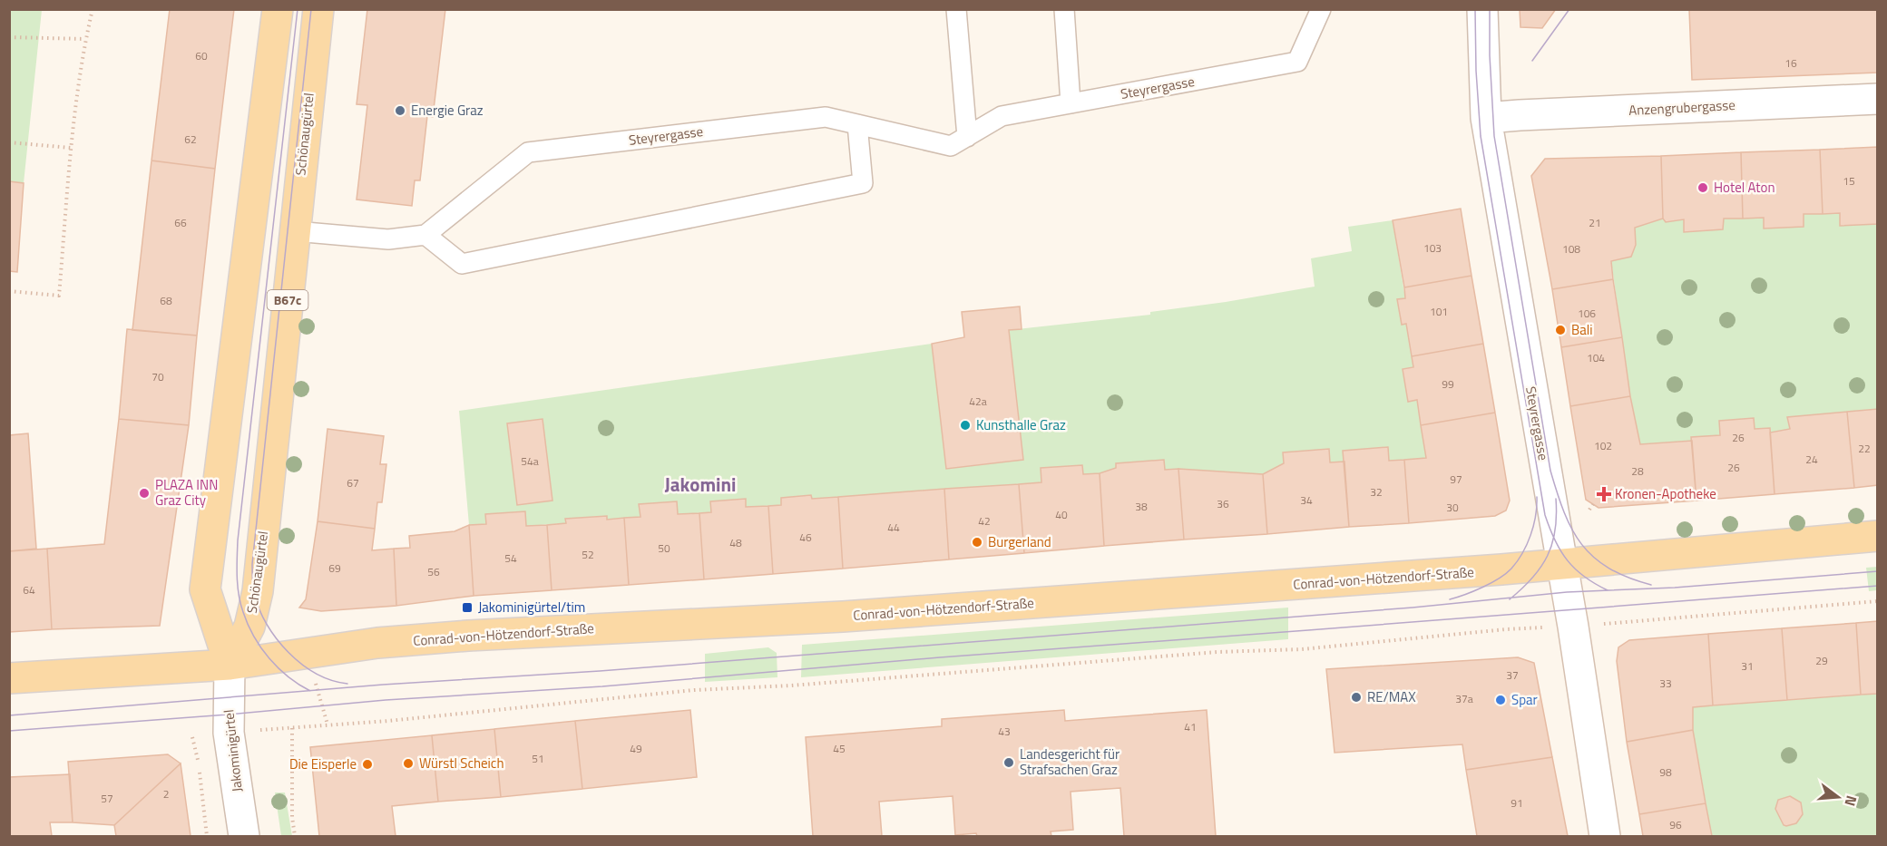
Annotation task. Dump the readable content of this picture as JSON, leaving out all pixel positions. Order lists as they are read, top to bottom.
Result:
{
  "streets": {
    "main road": ["Schönaugürtel", "B67c", "Conrad-von-Hötzendorf-Straße"],
    "street": ["Steyrergasse", "Anzengrubergasse", "Jakominigürtel"]
  },
  "crossings": [
    ["Steyrergasse", "Anzengrubergasse"],
    ["Steyrergasse", "Conrad-von-Hötzendorf-Straße"],
    ["Schönaugürtel", "Conrad-von-Hötzendorf-Straße"],
    ["Schönaugürtel", "Jakominigürtel"],
    ["Conrad-von-Hötzendorf-Straße", "Jakominigürtel"]
  ],
  "districts": ["Jakomini"],
  "places": {
    "other": [
      "Energie Graz",
      "Hotel Aton",
      "Bali",
      "Kunsthalle Graz",
      "PLAZA INN Graz City",
      "Burgerland",
      "RE/MAX",
      "Spar",
      "Landesgericht für Strafsachen Graz",
      "Würstl Scheich",
      "Die Eisperle"
    ],
    "health": ["Kronen-Apotheke"],
    "transit": ["Jakominigürtel/tim"]
  },
  "house_numbers": [
    "60",
    "16",
    "62",
    "15",
    "66",
    "21",
    "103",
    "108",
    "68",
    "101",
    "106",
    "104",
    "70",
    "99",
    "42a",
    "26",
    "102",
    "22",
    "24",
    "54a",
    "26",
    "28",
    "97",
    "67",
    "32",
    "34",
    "36",
    "38",
    "30",
    "40",
    "42",
    "44",
    "46",
    "48",
    "50",
    "52",
    "54",
    "69",
    "56",
    "64",
    "29",
    "31",
    "37",
    "33",
    "37a",
    "41",
    "43",
    "49",
    "45",
    "51",
    "98",
    "2",
    "57",
    "91",
    "96"
  ],
  "north": "right"
}
